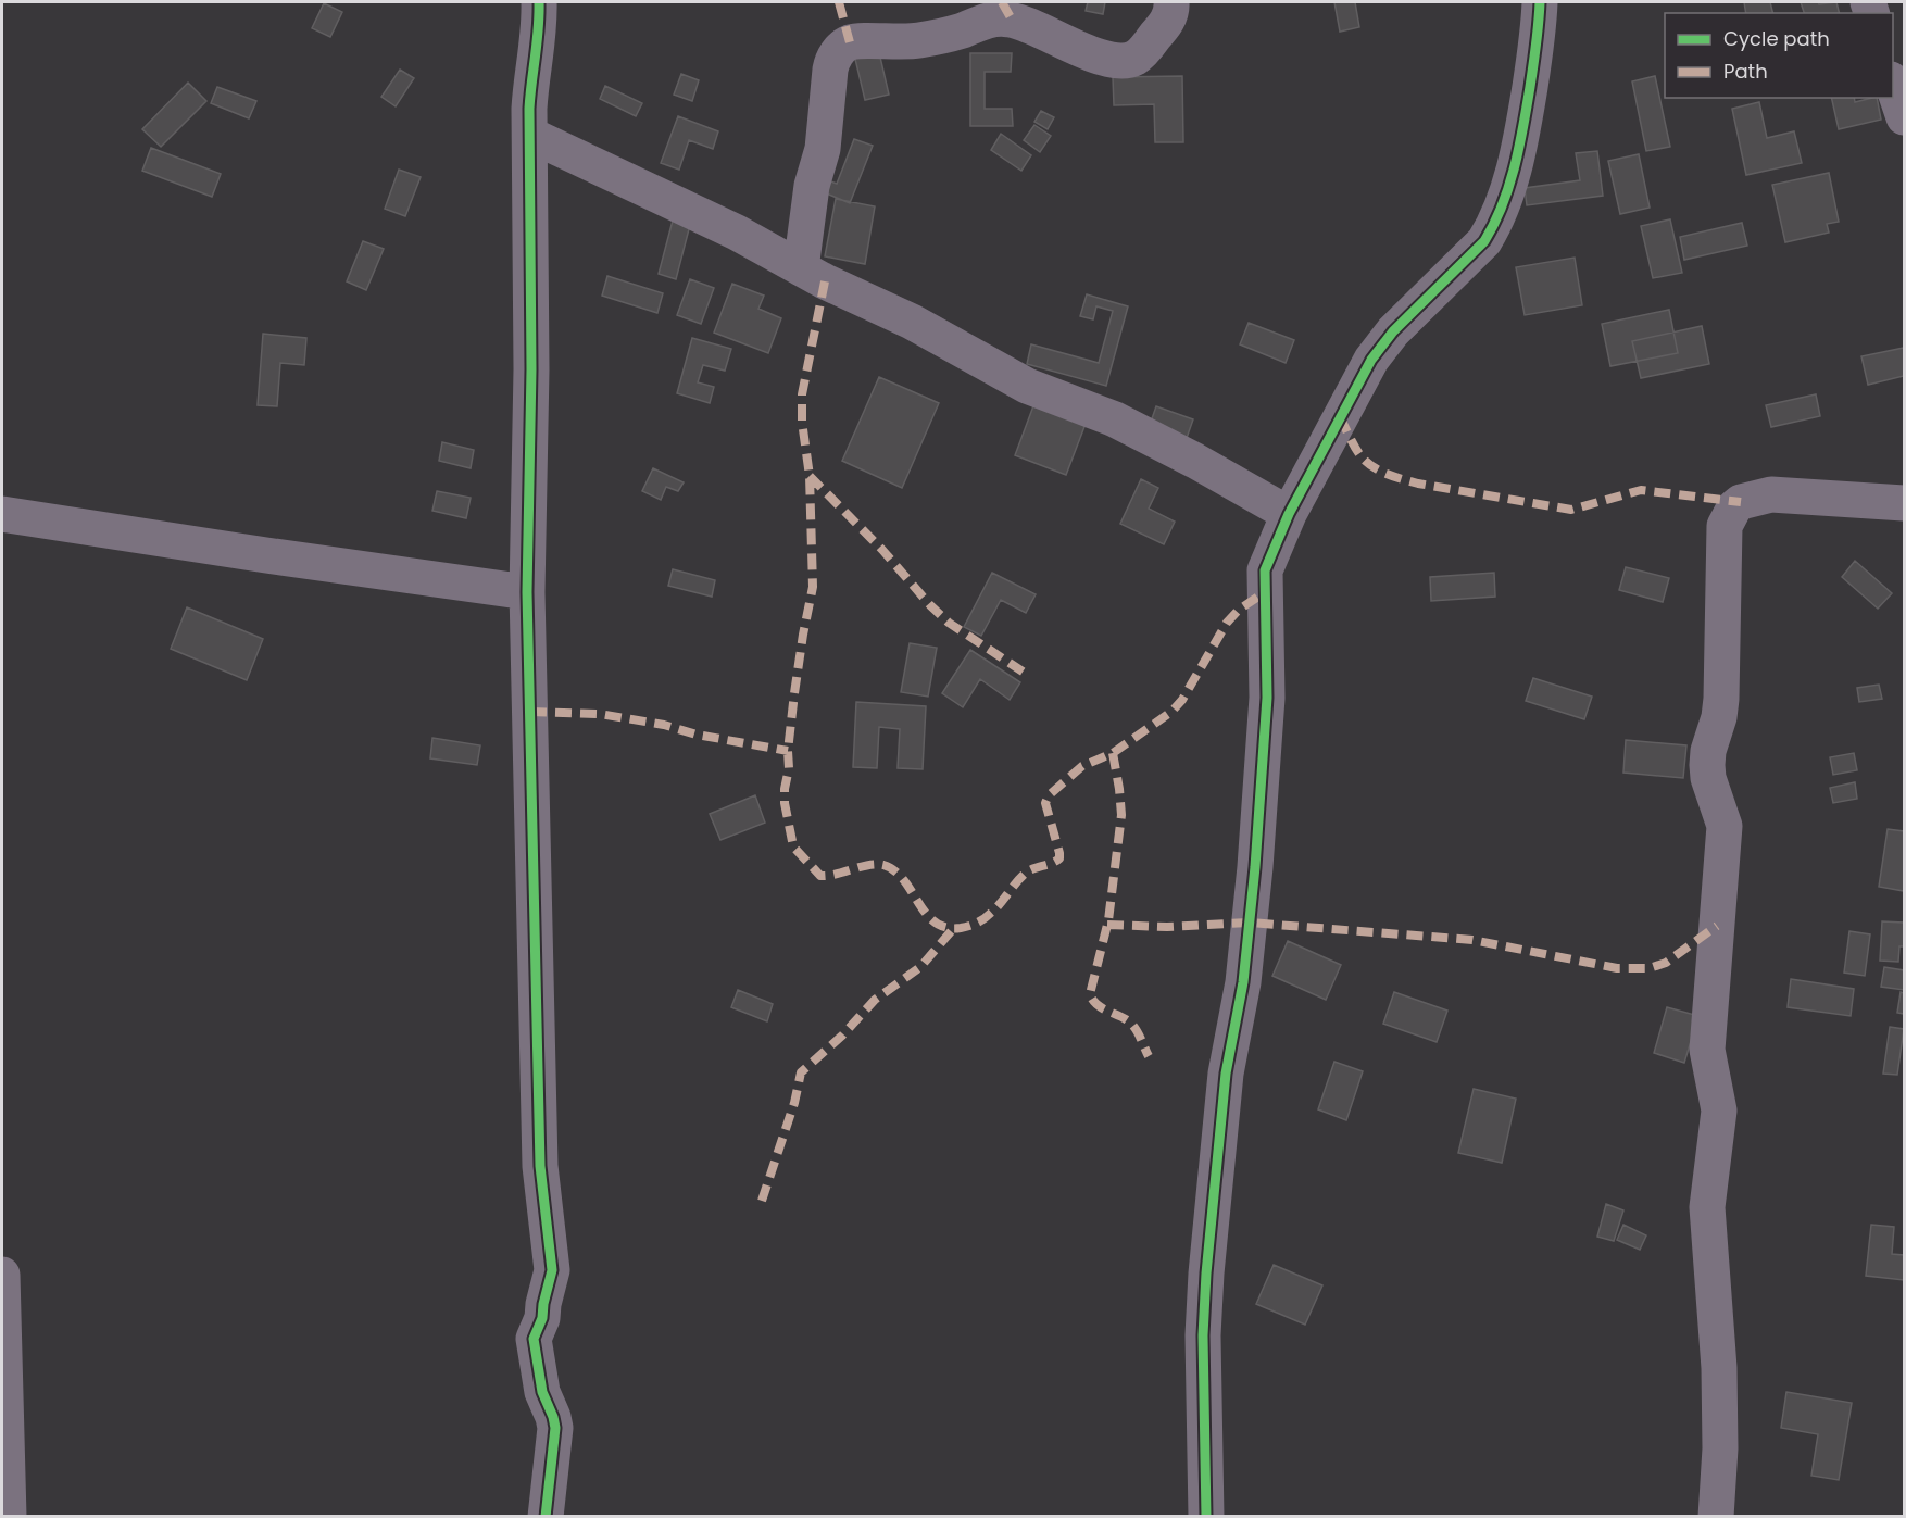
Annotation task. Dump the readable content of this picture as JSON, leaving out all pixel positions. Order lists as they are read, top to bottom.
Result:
{
  "legend": ["Cycle path", "Path"]
}
